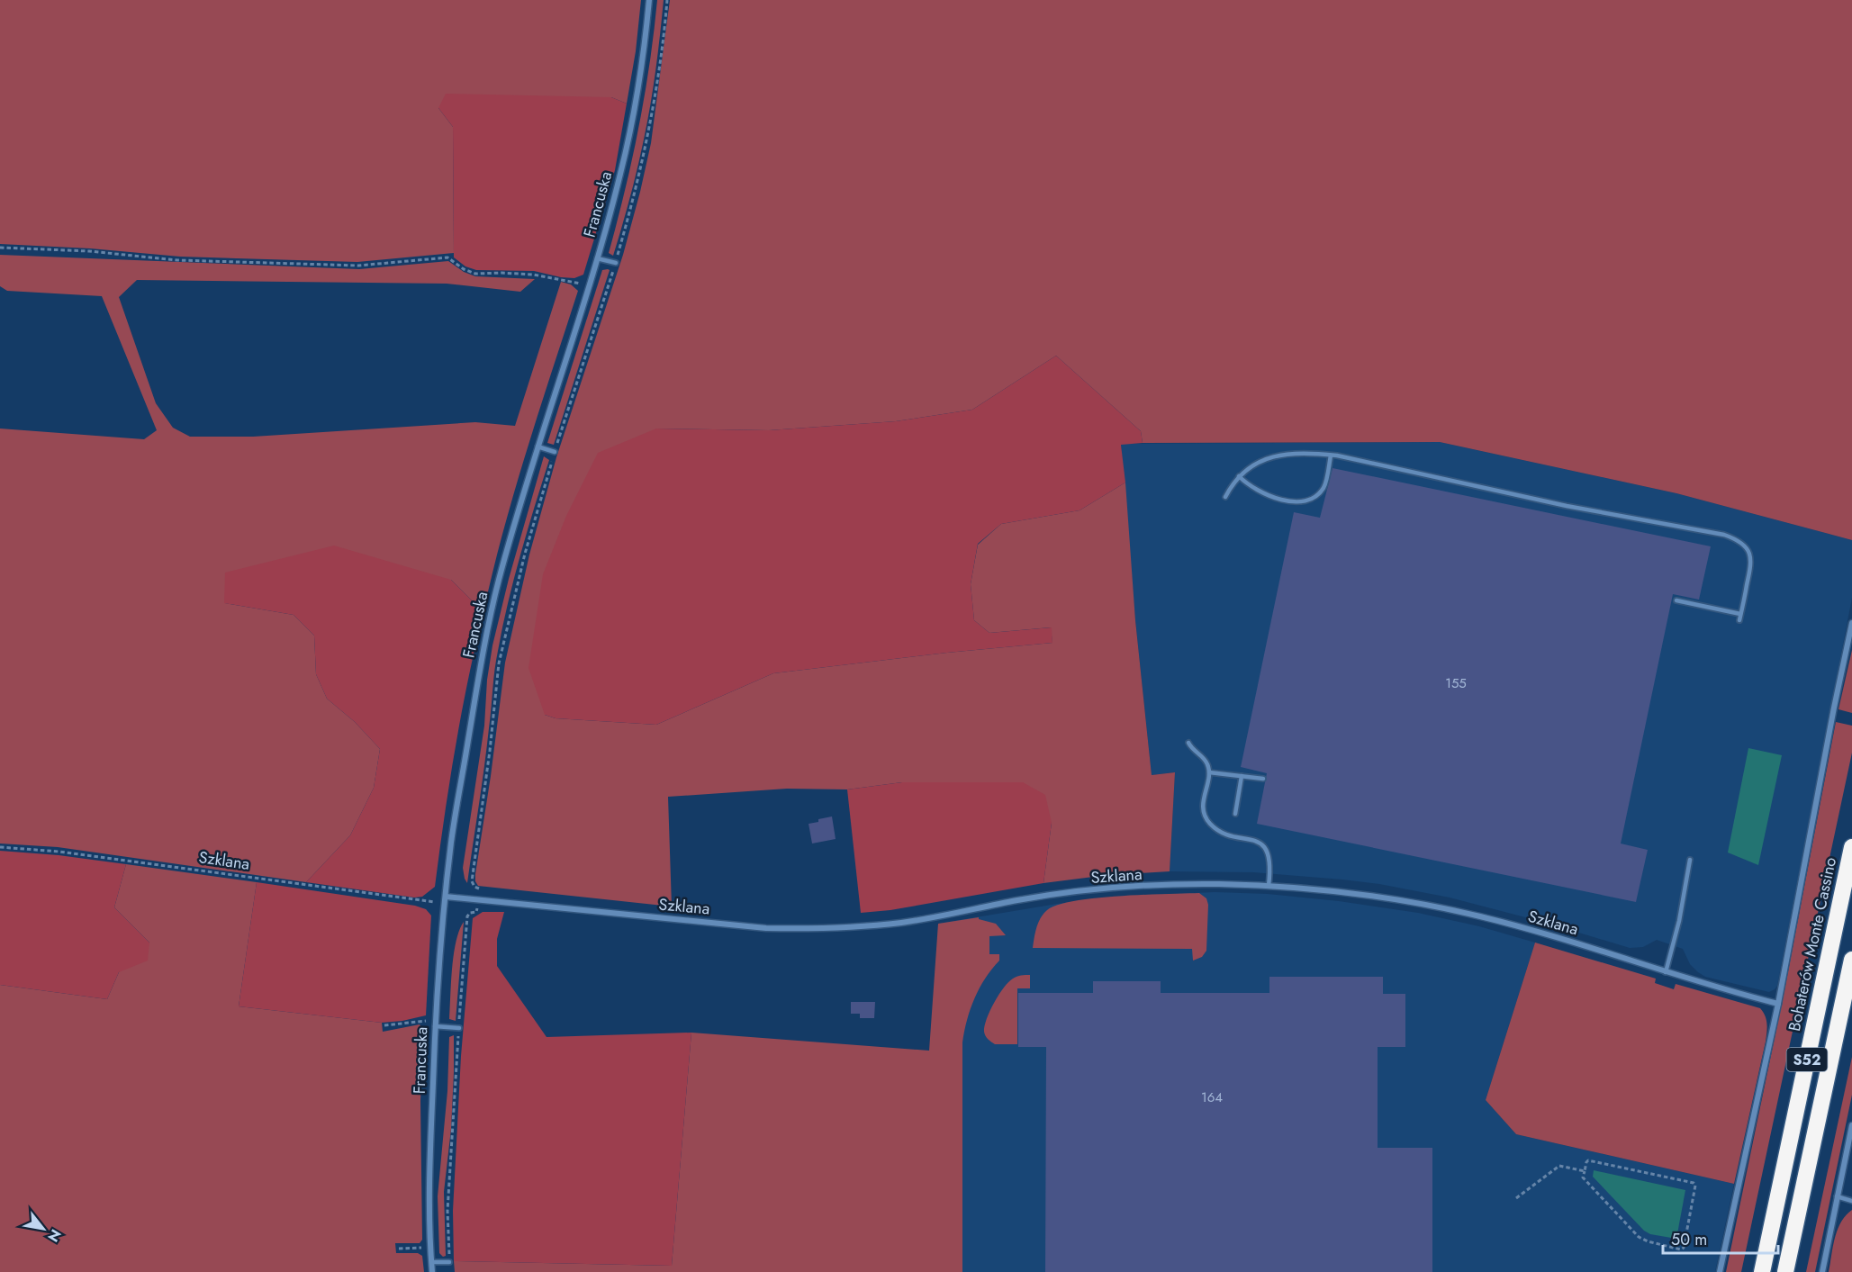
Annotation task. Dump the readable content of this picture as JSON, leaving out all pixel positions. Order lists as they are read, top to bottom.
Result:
{
  "streets": {
    "highway": ["Bohaterów Monte Cassino", "S52"],
    "street": ["Francuska", "Szklana"]
  },
  "crossings": [
    ["Francuska", "Szklana"]
  ],
  "house_numbers": ["155", "164"],
  "scale_bar": "50 m",
  "north": "bottom right"
}
